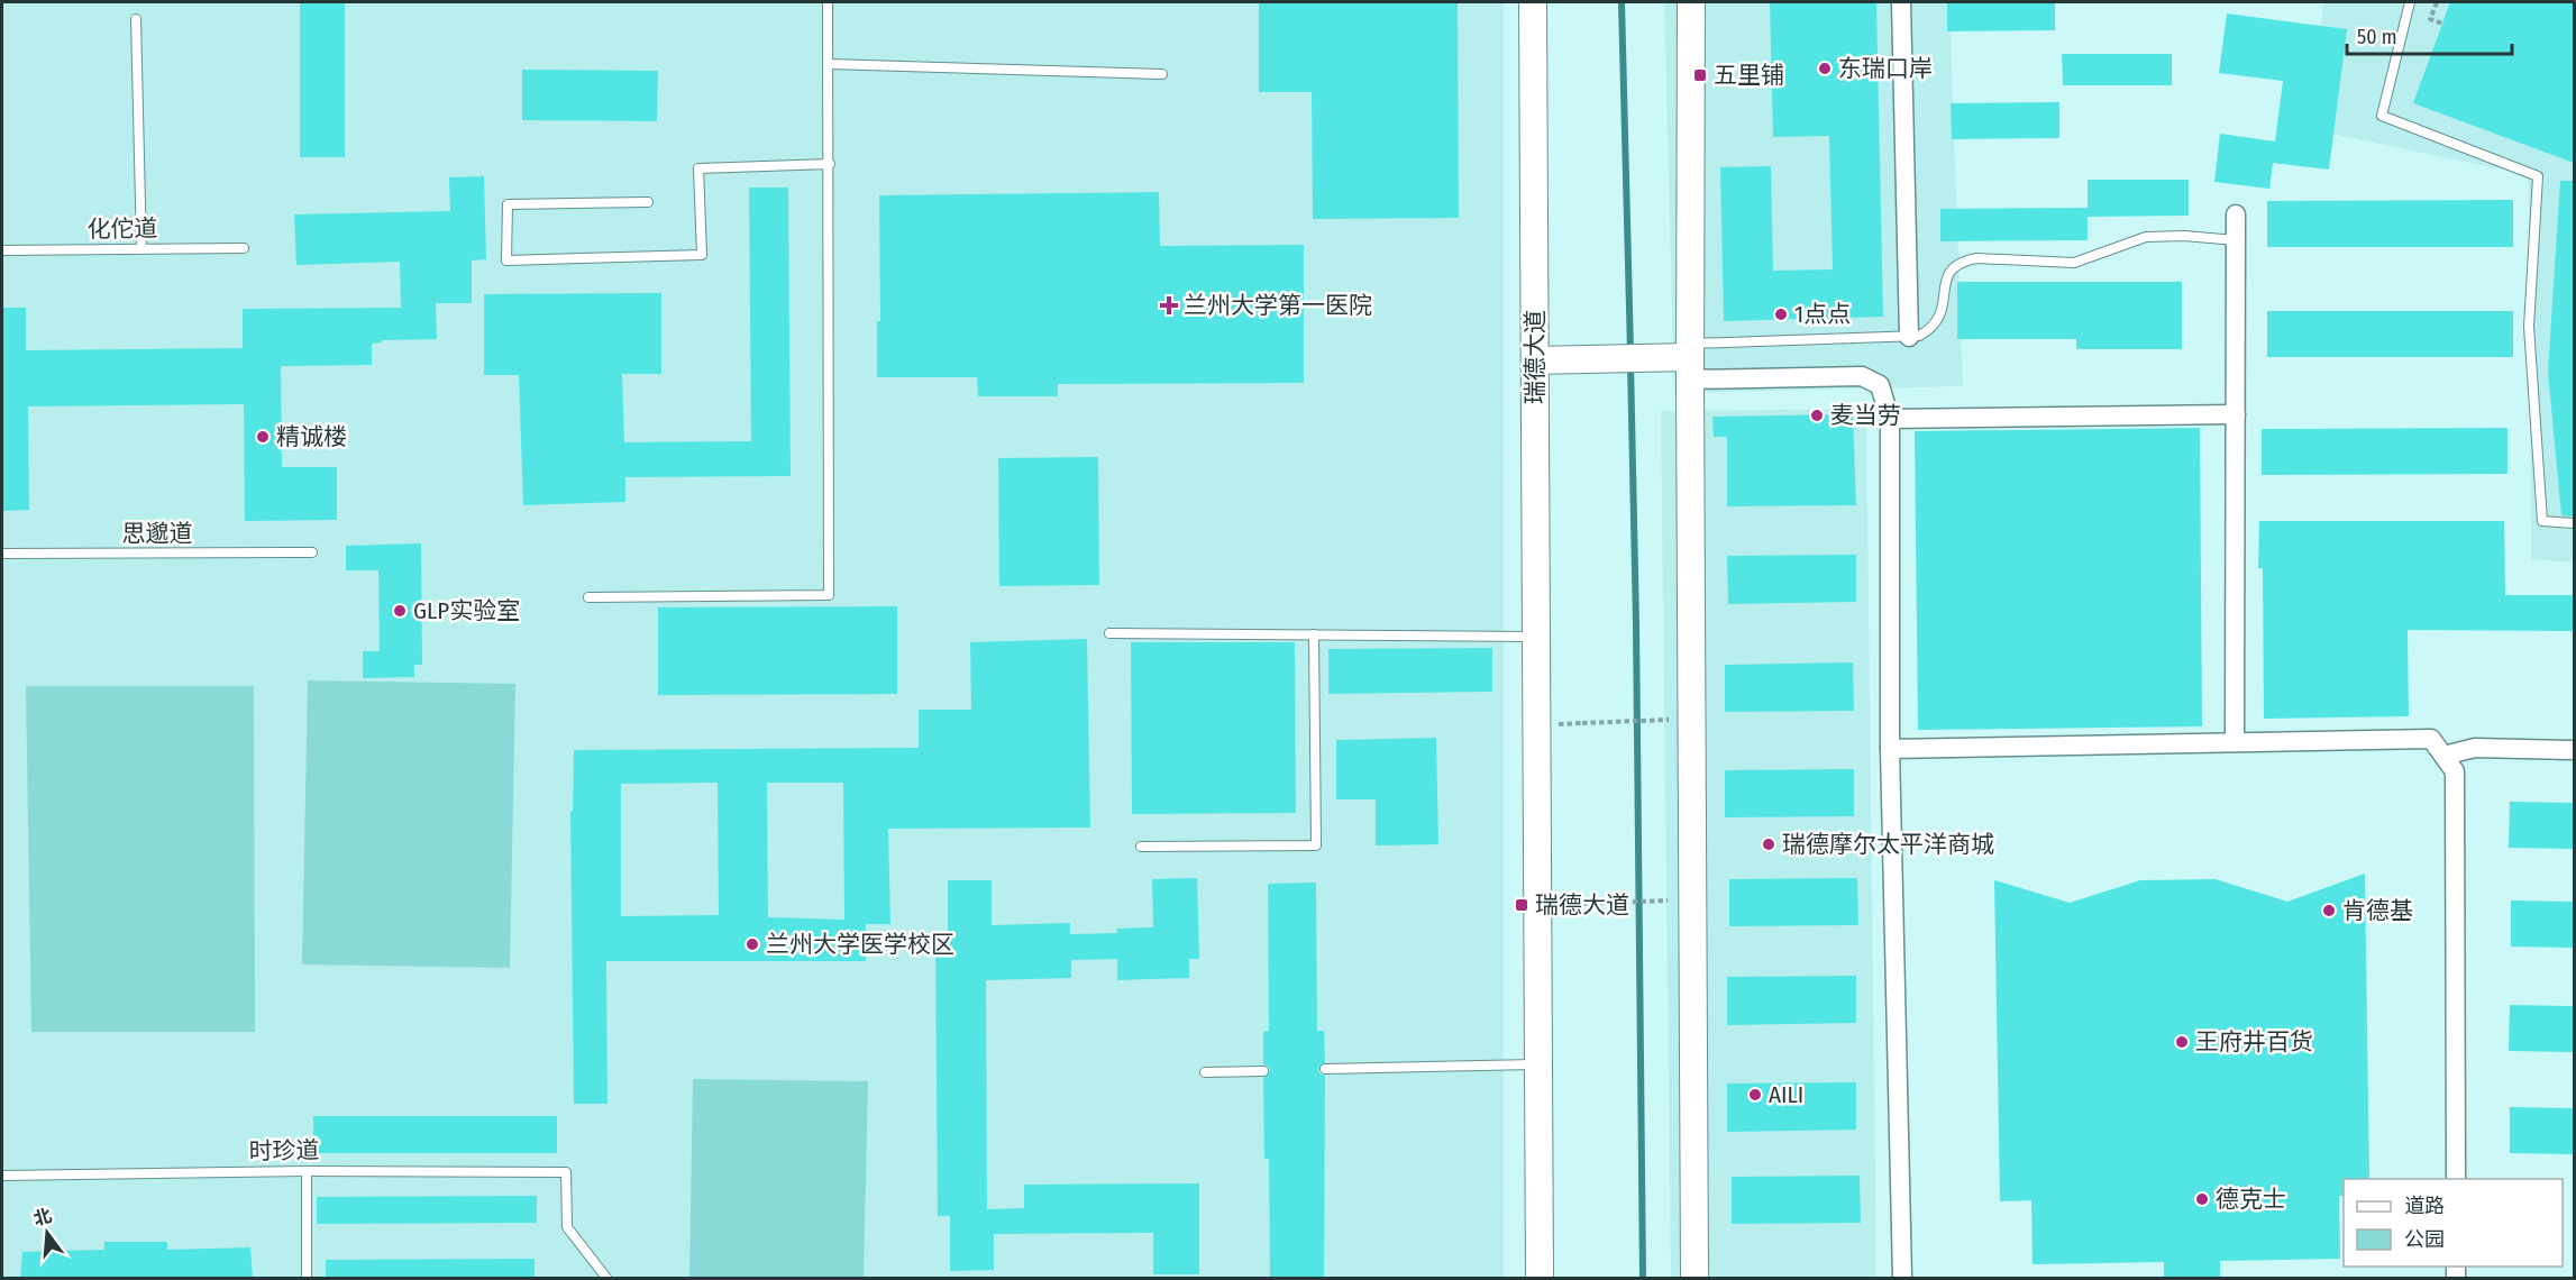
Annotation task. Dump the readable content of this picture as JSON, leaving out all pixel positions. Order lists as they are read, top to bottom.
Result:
{
  "streets": {
    "street": ["瑞德大道"],
    "lane": ["化佗道", "思邈道", "时珍道"]
  },
  "places": {
    "other": [
      "东瑞口岸",
      "1点点",
      "麦当劳",
      "精诚楼",
      "GLP实验室",
      "瑞德摩尔太平洋商城",
      "肯德基",
      "兰州大学医学校区",
      "王府井百货",
      "AILI",
      "德克士"
    ],
    "transit": ["五里铺", "瑞德大道"],
    "health": ["兰州大学第一医院"]
  },
  "legend": ["道路", "公园"],
  "scale_bar": "50 m",
  "north": "top"
}
